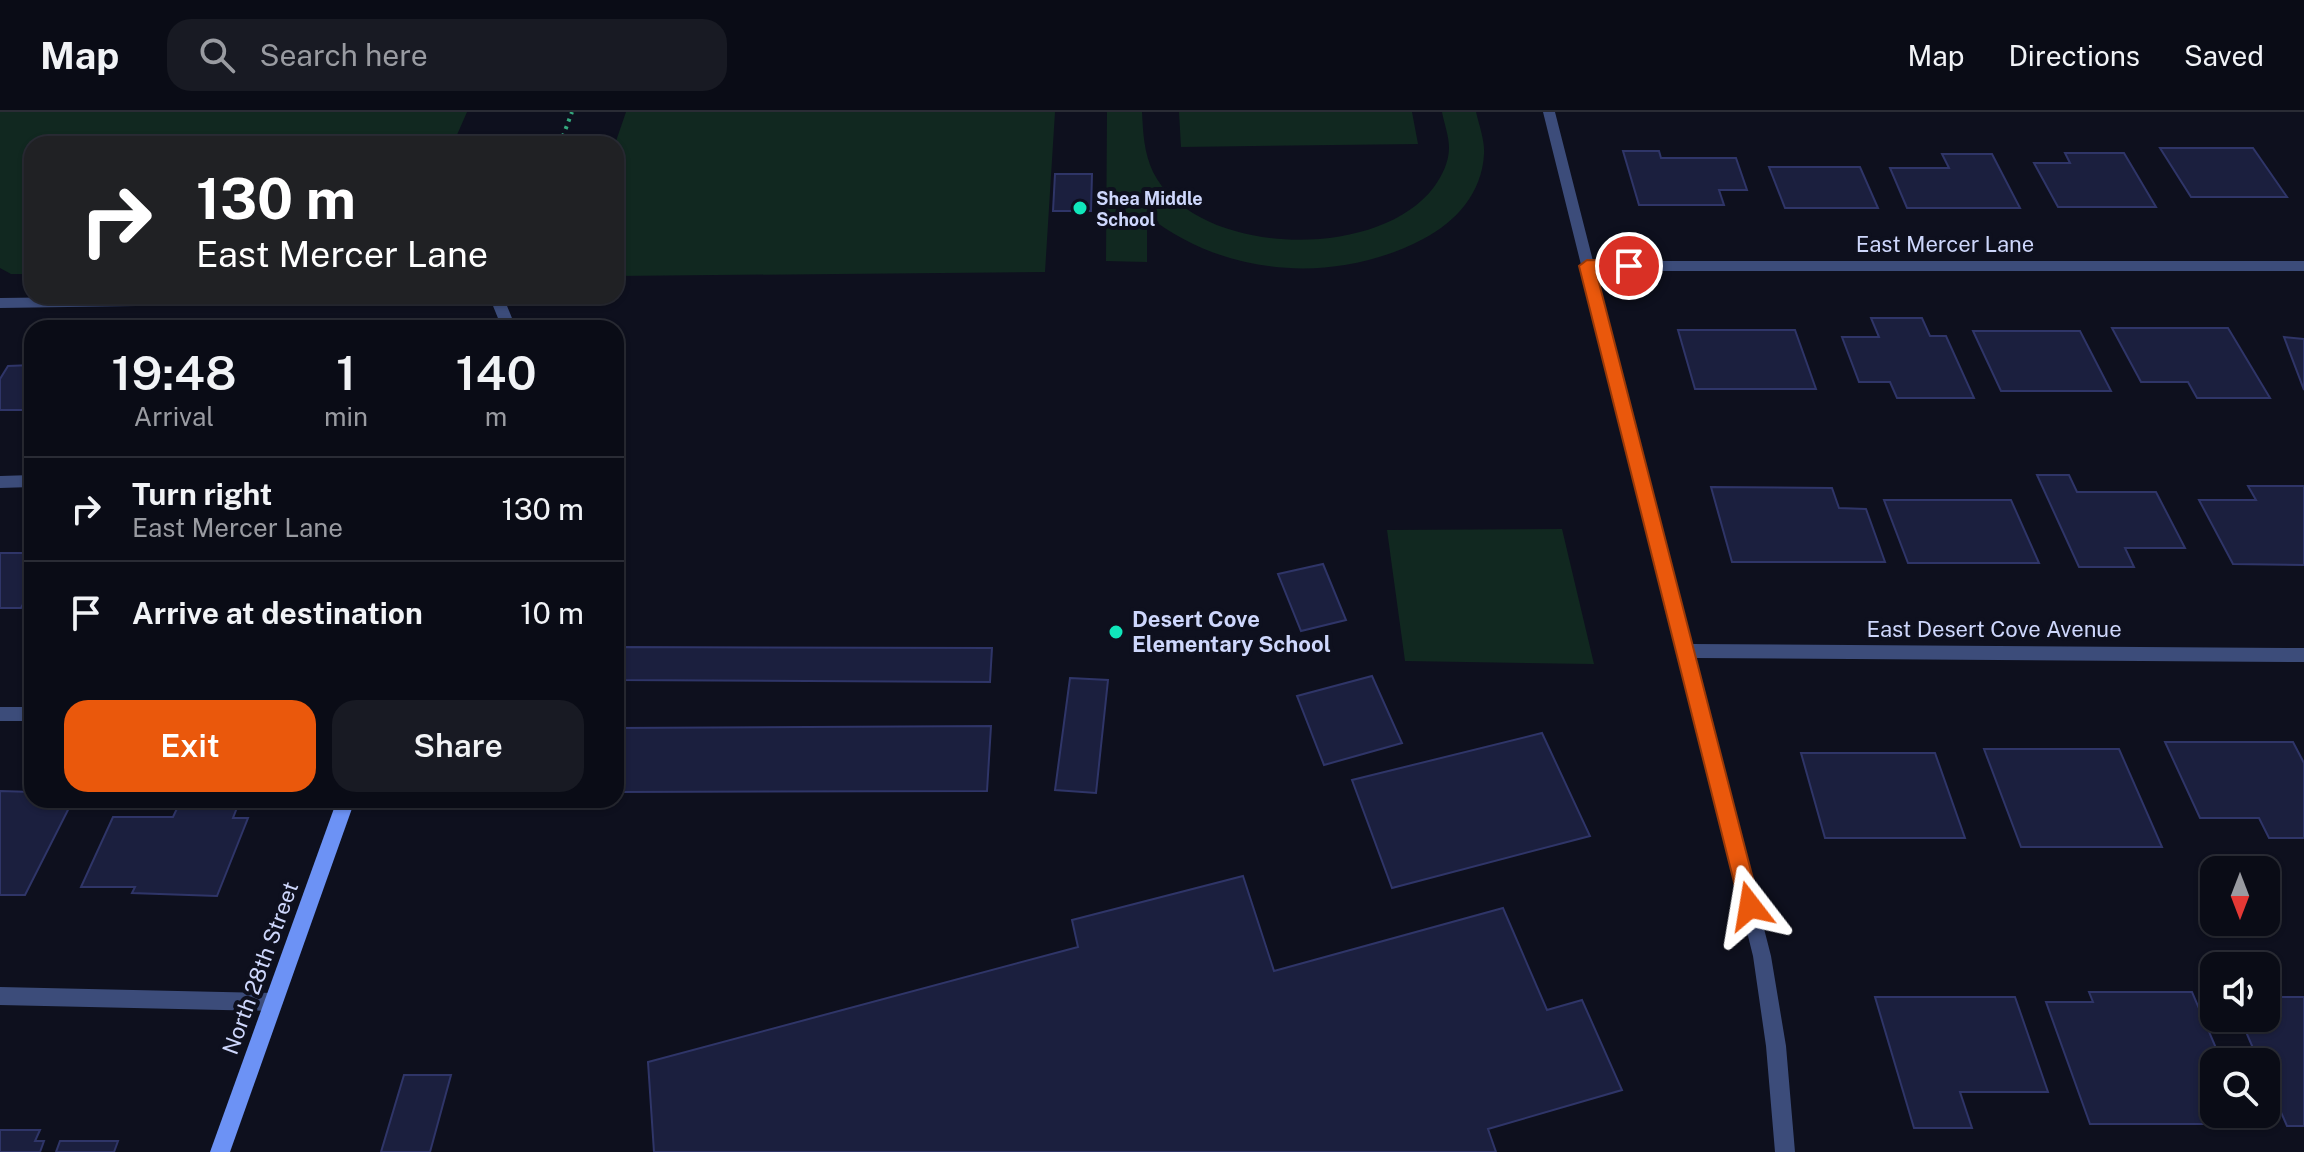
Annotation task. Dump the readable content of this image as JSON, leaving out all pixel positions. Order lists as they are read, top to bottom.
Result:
{
  "streets": {
    "street": ["East Mercer Lane", "East Desert Cove Avenue", "North 28th Street"]
  },
  "places": ["Shea Middle School", "Desert Cove Elementary School"],
  "north": "bottom",
  "page": {
    "header": "Map",
    "search": "Search here",
    "nav": ["Map", "Directions", "Saved"],
    "turn": ["130 m", "East Mercer Lane"],
    "eta": [
      "19:48",
      "Arrival",
      "1",
      "min",
      "140",
      "m"
    ],
    "list": [
      {
        "name": "Turn right",
        "note": "East Mercer Lane",
        "value": "130 m"
      },
      {
        "name": "Arrive at destination",
        "value": "10 m"
      }
    ],
    "buttons": ["Exit", "Share"]
  }
}
